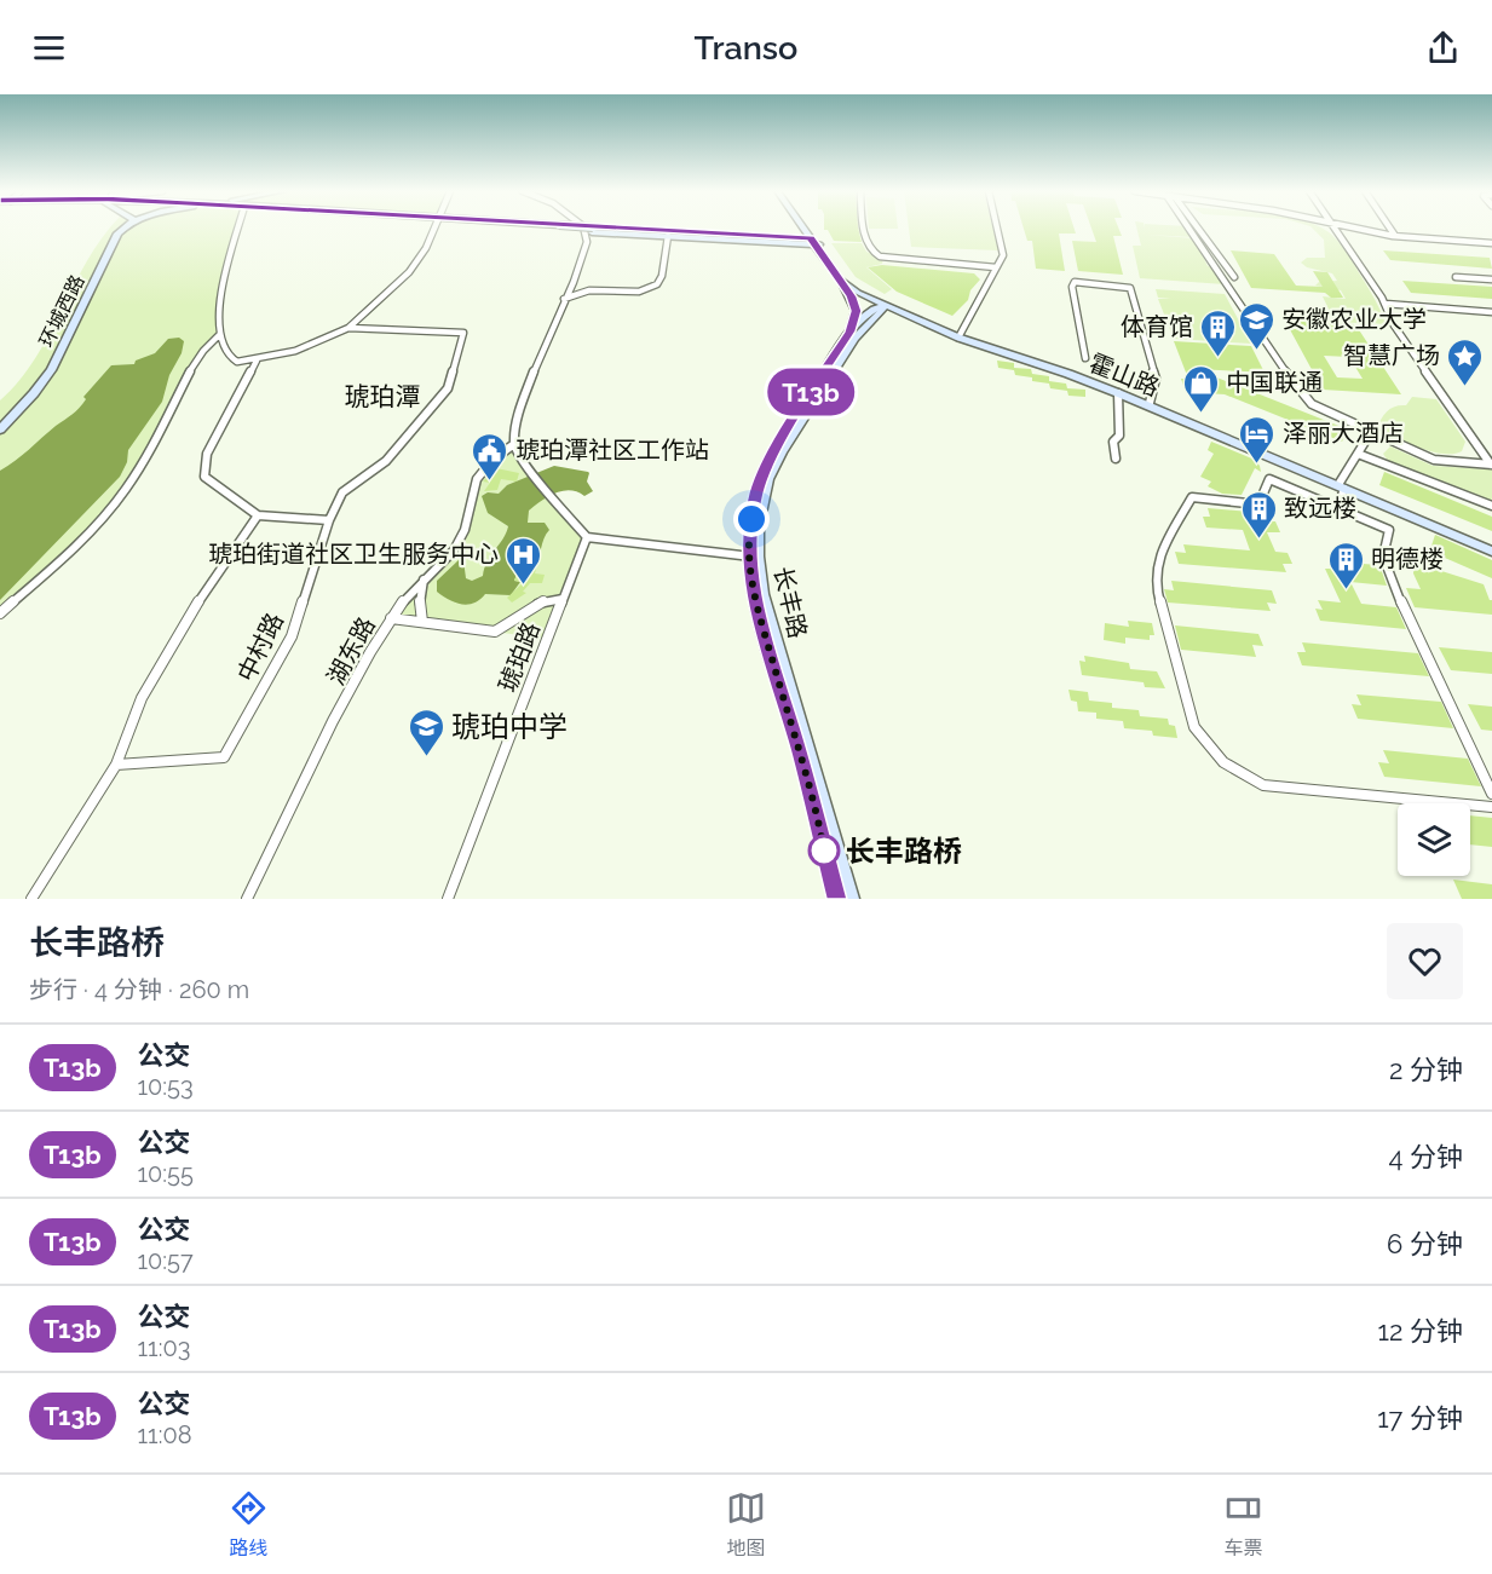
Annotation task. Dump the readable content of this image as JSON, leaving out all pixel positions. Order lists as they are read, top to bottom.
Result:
{
  "streets": {
    "main road": ["环城西路", "霍山路", "长丰路"],
    "street": ["中村路", "湖东路", "琥珀路"]
  },
  "crossings": [
    ["霍山路", "长丰路"]
  ],
  "districts": ["琥珀潭"],
  "places": {
    "school or university": ["安徽农业大学", "琥珀中学"],
    "building": ["体育馆", "致远楼", "明德楼"],
    "place": ["智慧广场"],
    "shop": ["中国联通"],
    "hotel": ["泽丽大酒店"],
    "public building": ["琥珀潭社区工作站"],
    "hospital": ["琥珀街道社区卫生服务中心"],
    "other": ["长丰路桥"]
  },
  "lines": ["bus line T13b"],
  "page": {
    "header": "Transo",
    "on_map": "T13b",
    "heading": ["长丰路桥", "步行 · 4 分钟 · 260 m"],
    "list": [
      {
        "mark": "T13b",
        "name": "公交",
        "note": "10:53",
        "value": "2 分钟"
      },
      {
        "mark": "T13b",
        "name": "公交",
        "note": "10:55",
        "value": "4 分钟"
      },
      {
        "mark": "T13b",
        "name": "公交",
        "note": "10:57",
        "value": "6 分钟"
      },
      {
        "mark": "T13b",
        "name": "公交",
        "note": "11:03",
        "value": "12 分钟"
      },
      {
        "mark": "T13b",
        "name": "公交",
        "note": "11:08",
        "value": "17 分钟"
      }
    ],
    "tabs": ["路线", "地图", "车票"]
  }
}
